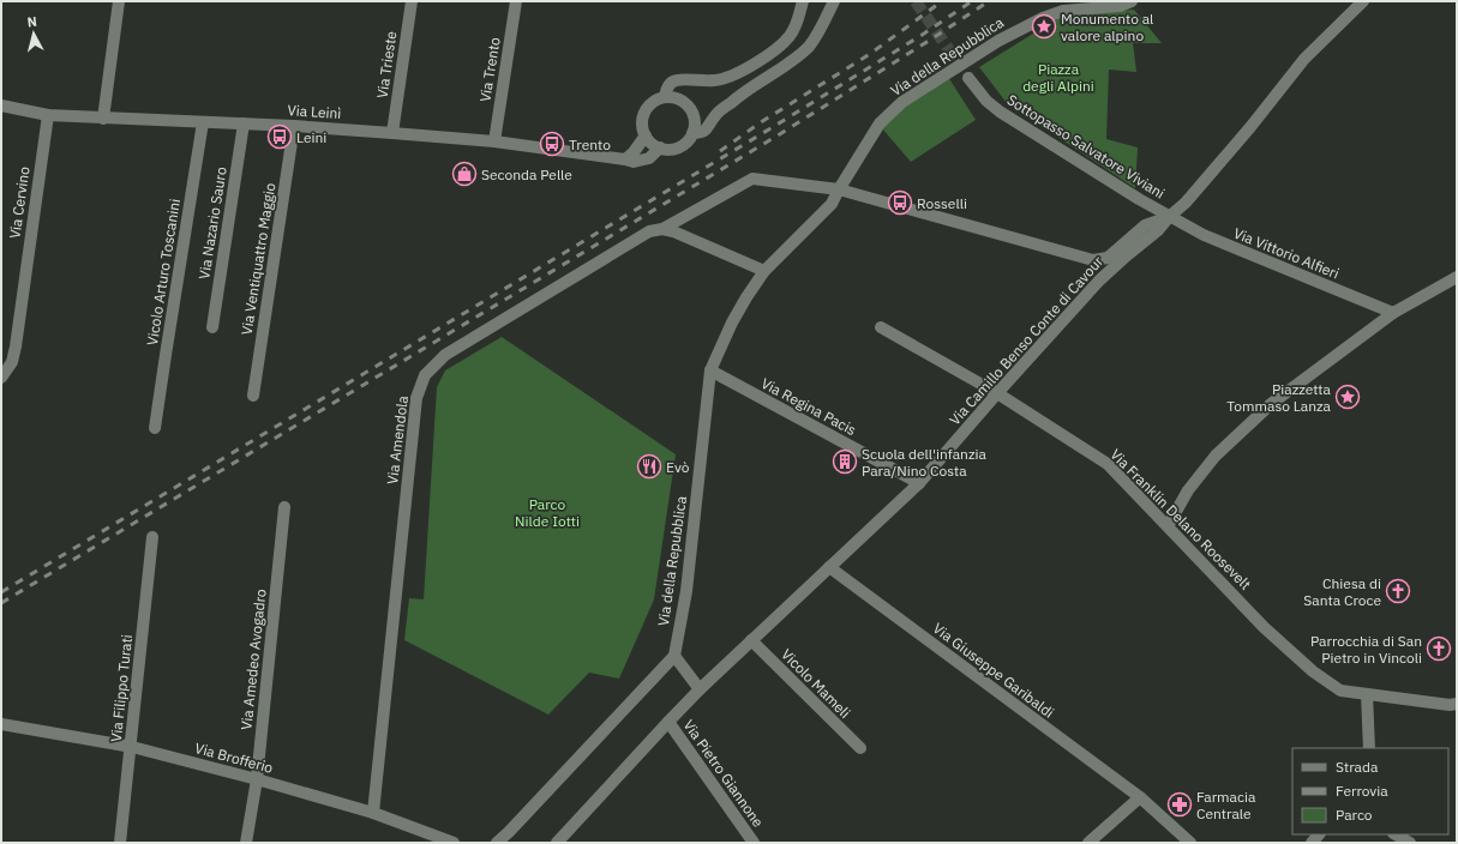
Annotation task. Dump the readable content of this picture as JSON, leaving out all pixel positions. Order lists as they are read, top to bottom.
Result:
{
  "streets": {
    "street": [
      "Via della Repubblica",
      "Via Trieste",
      "Via Trento",
      "Via Leinì",
      "Sottopasso Salvatore Viviani",
      "Via Cervino",
      "Via Nazario Sauro",
      "Via Vittorio Alfieri",
      "Via Ventiquattro Maggio",
      "Vicolo Arturo Toscanini",
      "Via Camillo Benso Conte di Cavour",
      "Via Regina Pacis",
      "Via Amendola",
      "Via Franklin Delano Roosevelt",
      "Via Amedeo Avogadro",
      "Via Giuseppe Garibaldi",
      "Vicolo Mameli",
      "Via Filippo Turati",
      "Via Brofferio",
      "Via Pietro Giannone"
    ]
  },
  "crossings": [
    ["Via della Repubblica", "Via Regina Pacis"],
    ["Via della Repubblica", "Via Amendola"],
    ["Via Trieste", "Via Leinì"],
    ["Via Trento", "Via Leinì"],
    ["Via Leinì", "Via Cervino"],
    ["Via Leinì", "Via Nazario Sauro"],
    ["Via Leinì", "Via Ventiquattro Maggio"],
    ["Via Leinì", "Vicolo Arturo Toscanini"],
    ["Sottopasso Salvatore Viviani", "Via Vittorio Alfieri"],
    ["Sottopasso Salvatore Viviani", "Via Camillo Benso Conte di Cavour"],
    ["Via Vittorio Alfieri", "Via Camillo Benso Conte di Cavour"],
    ["Via Camillo Benso Conte di Cavour", "Via Regina Pacis"],
    ["Via Camillo Benso Conte di Cavour", "Via Franklin Delano Roosevelt"],
    ["Via Camillo Benso Conte di Cavour", "Via Giuseppe Garibaldi"],
    ["Via Camillo Benso Conte di Cavour", "Vicolo Mameli"],
    ["Via Camillo Benso Conte di Cavour", "Via Pietro Giannone"],
    ["Via Amendola", "Via Brofferio"],
    ["Via Amedeo Avogadro", "Via Brofferio"],
    ["Via Filippo Turati", "Via Brofferio"]
  ],
  "parks": ["Piazza degli Alpini", "Parco Nilde Iotti"],
  "places": {
    "place": ["Monumento al valore alpino", "Piazzetta Tommaso Lanza"],
    "bus stop": ["Leini", "Trento", "Rosselli"],
    "shop": ["Seconda Pelle"],
    "building": ["Scuola dell'infanzia Para/Nino Costa"],
    "restaurant": ["Evò"],
    "church": ["Chiesa di Santa Croce", "Parrocchia di San Pietro in Vincoli"],
    "pharmacy": ["Farmacia Centrale"]
  },
  "legend": ["Strada", "Ferrovia", "Parco"],
  "north": "top"
}
